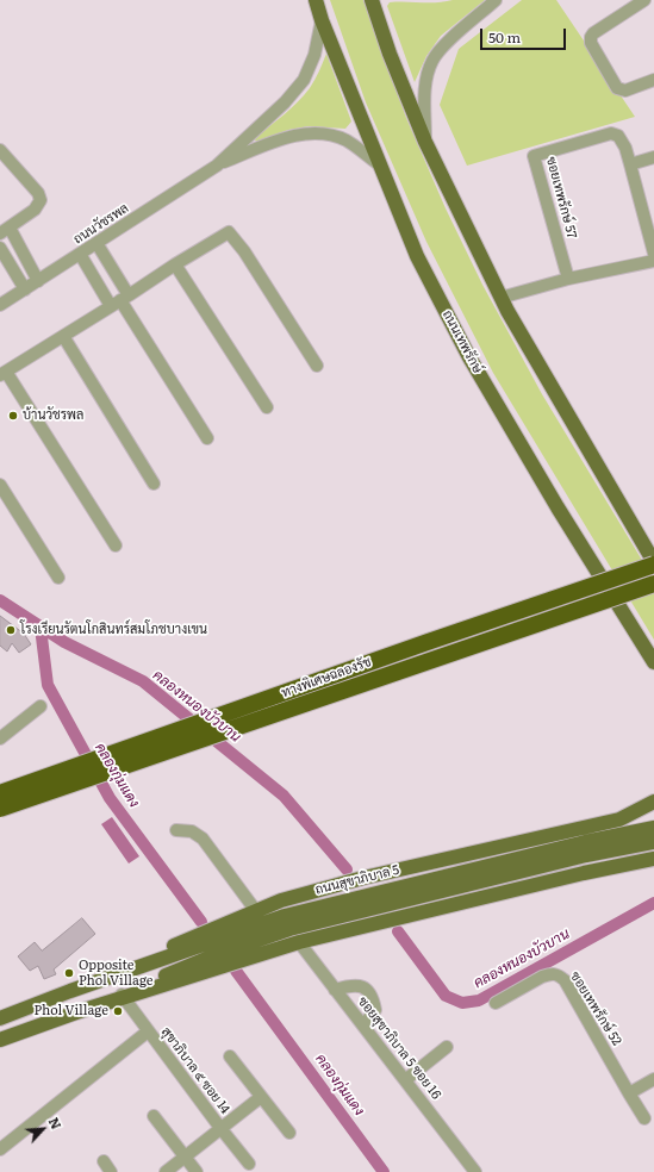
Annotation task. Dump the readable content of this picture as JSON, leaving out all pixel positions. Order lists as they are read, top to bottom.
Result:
{
  "streets": {
    "highway": ["ทางพิเศษฉลองรัช"],
    "main road": ["ถนนเทพรักษ์", "ถนนสุขาภิบาล 5"],
    "street": [
      "ซอยเทพรักษ์ 57",
      "ถนนวัชรพล",
      "ซอยเทพรักษ์ 52",
      "ซอยสุขาภิบาล 5 ซอย 16",
      "สุขาภิบาล ๕ ซอย 14"
    ]
  },
  "crossings": [
    ["ถนนวัชรพล", "ถนนเทพรักษ์"],
    ["ถนนสุขาภิบาล 5", "ซอยสุขาภิบาล 5 ซอย 16"],
    ["ถนนสุขาภิบาล 5", "สุขาภิบาล ๕ ซอย 14"]
  ],
  "water": ["คลองหนองบัวบาน", "คลองกุ่มแดง"],
  "places": [
    "บ้านวัชรพล",
    "โรงเรียนรัตนโกสินทร์สมโภชบางเขน",
    "Opposite Phol Village",
    "Phol Village"
  ],
  "scale_bar": "50 m",
  "north": "top right"
}
